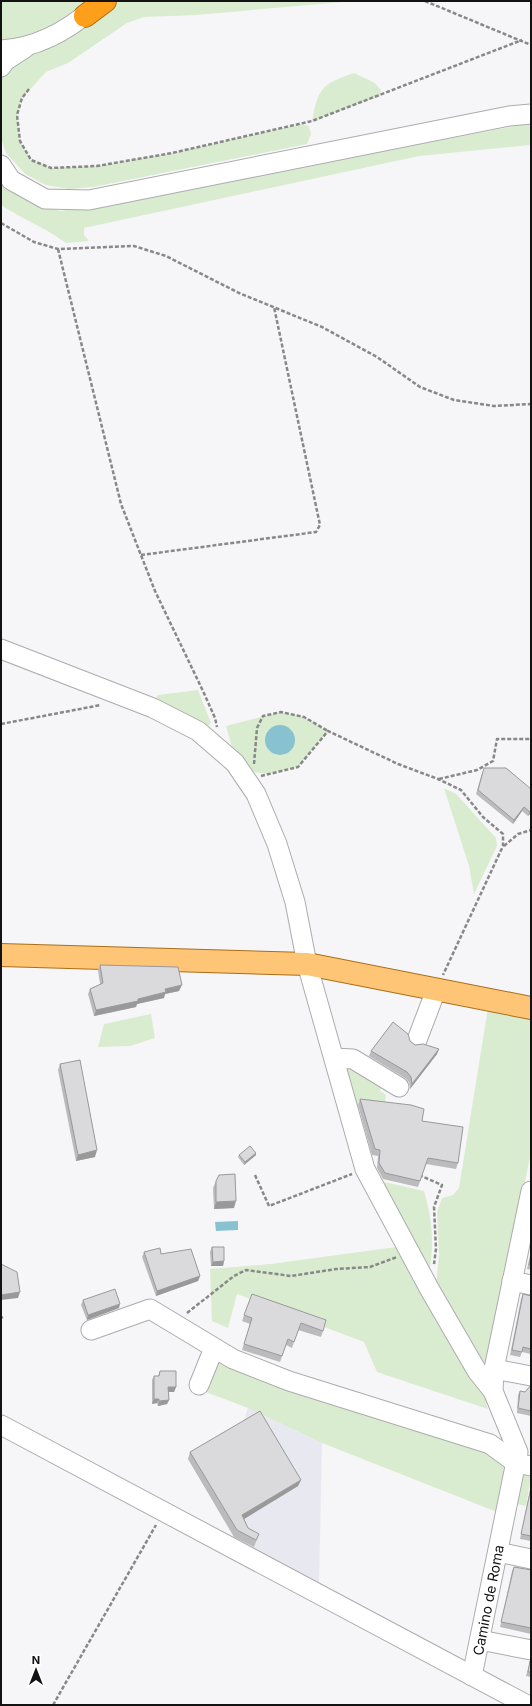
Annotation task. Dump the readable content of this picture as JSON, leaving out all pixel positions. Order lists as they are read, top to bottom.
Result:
{
  "streets": {
    "street": ["Camino de Roma"]
  },
  "north": "top"
}
